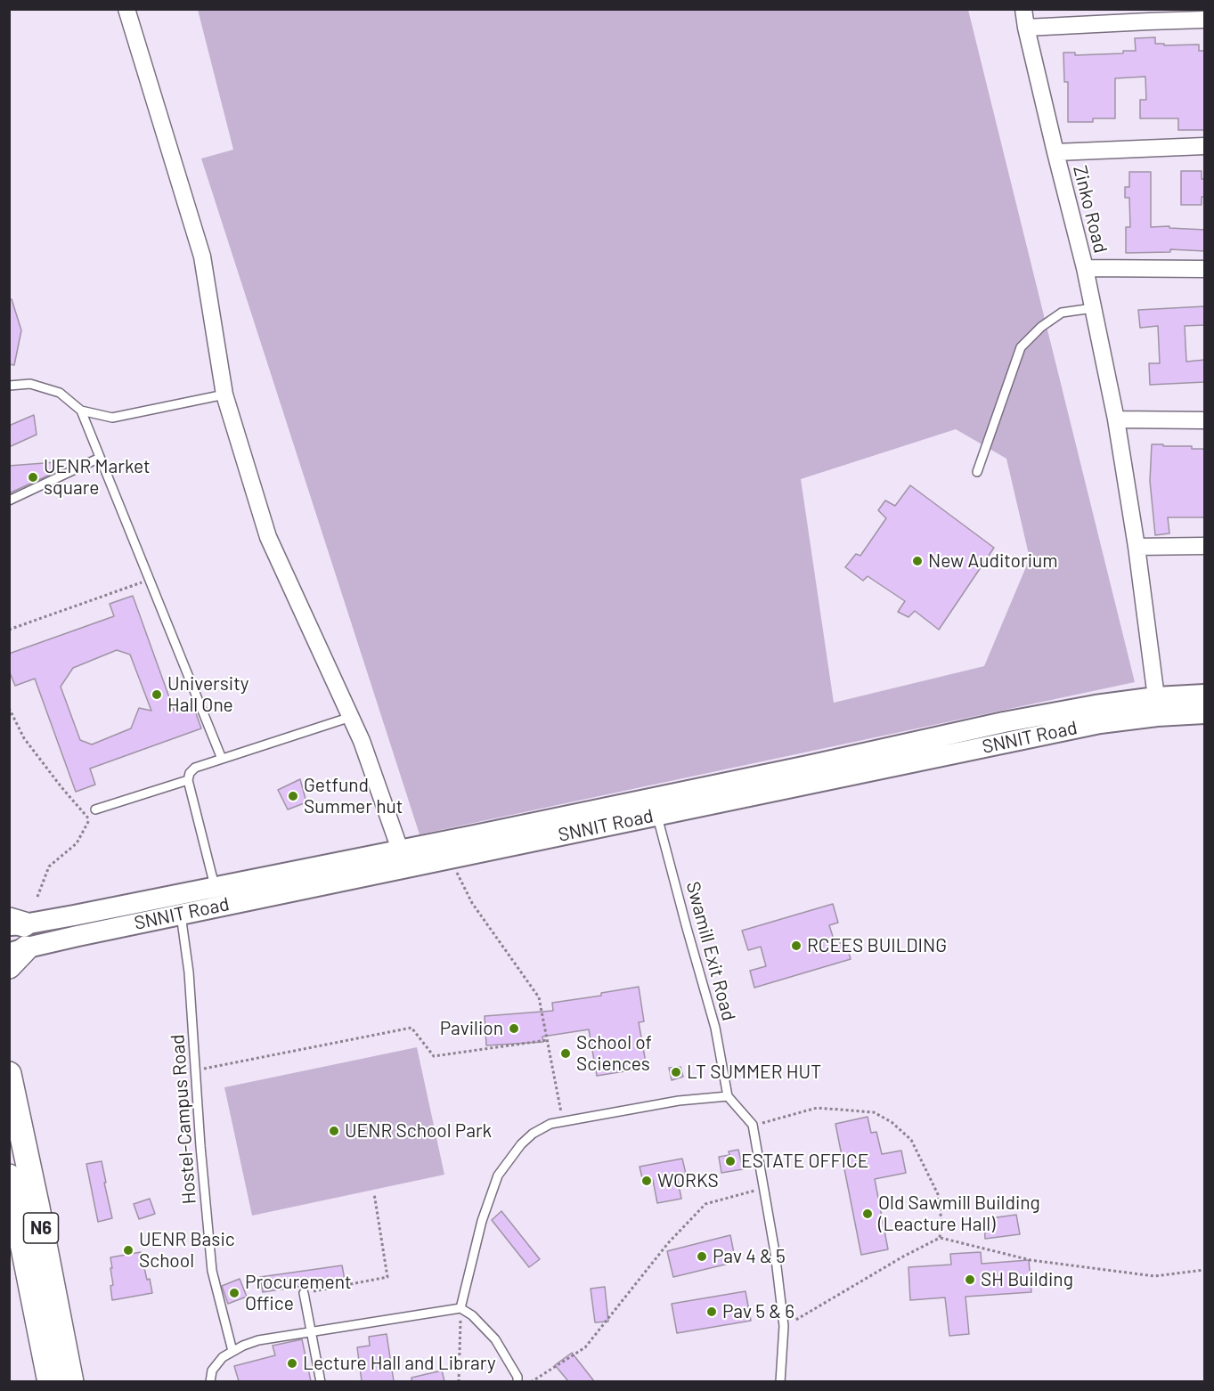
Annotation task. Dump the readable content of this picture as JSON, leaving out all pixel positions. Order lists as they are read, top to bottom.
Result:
{
  "streets": {
    "main road": ["N6"],
    "street": ["Zinko Road", "SNNIT Road"],
    "lane": ["Swamill Exit Road", "Hostel-Campus Road"]
  },
  "crossings": [
    ["Zinko Road", "SNNIT Road"],
    ["SNNIT Road", "Swamill Exit Road"],
    ["SNNIT Road", "Hostel-Campus Road"]
  ],
  "places": [
    "UENR Market square",
    "New Auditorium",
    "University Hall One",
    "Getfund Summer hut",
    "RCEES BUILDING",
    "Pavilion",
    "School of Sciences",
    "LT SUMMER HUT",
    "UENR School Park",
    "ESTATE OFFICE",
    "WORKS",
    "Old Sawmill Building (Leacture Hall)",
    "UENR Basic School",
    "Pav 4 & 5",
    "SH Building",
    "Procurement Office",
    "Pav 5 & 6",
    "Lecture Hall and Library"
  ]
}
